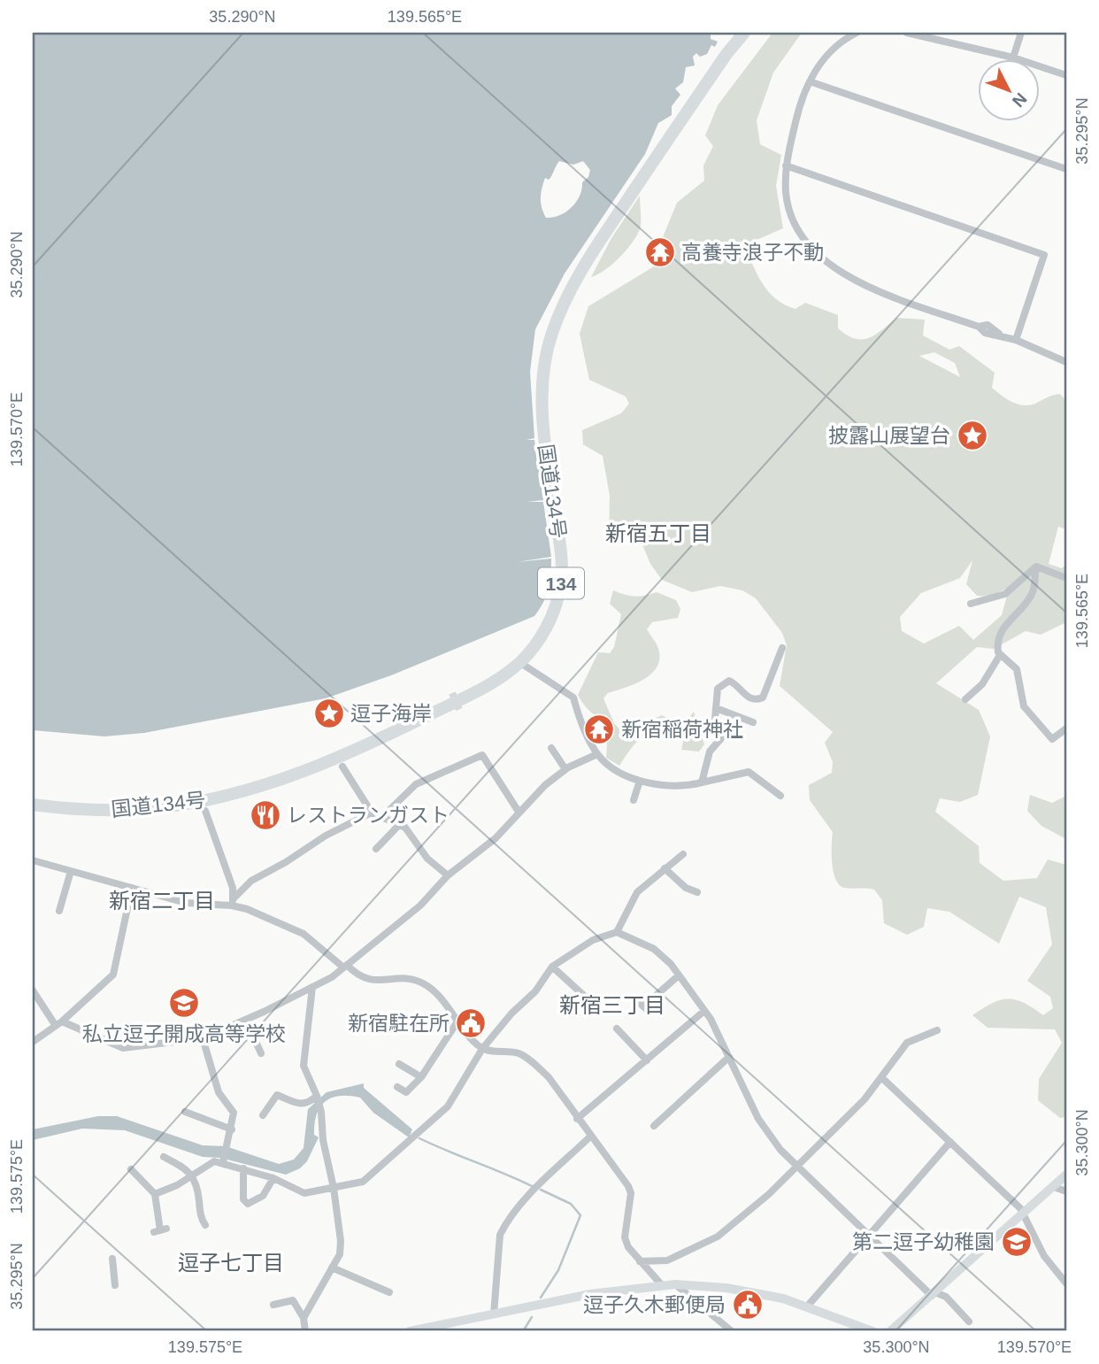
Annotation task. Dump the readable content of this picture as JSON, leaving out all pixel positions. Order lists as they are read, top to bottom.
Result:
{
  "streets": {
    "highway": ["国道134号", "134"]
  },
  "districts": [
    "新宿五丁目",
    "新宿二丁目",
    "新宿三丁目",
    "逗子七丁目"
  ],
  "places": {
    "temple": ["高養寺浪子不動", "新宿稲荷神社"],
    "place": ["披露山展望台", "逗子海岸"],
    "restaurant": ["レストランガスト"],
    "school or university": ["私立逗子開成高等学校", "第二逗子幼稚園"],
    "public building": ["新宿駐在所", "逗子久木郵便局"]
  },
  "north": "bottom right",
  "coordinates": [
    "35.290°N",
    "139.565°E",
    "35.295°N",
    "139.570°E",
    "35.300°N",
    "139.575°E"
  ]
}
